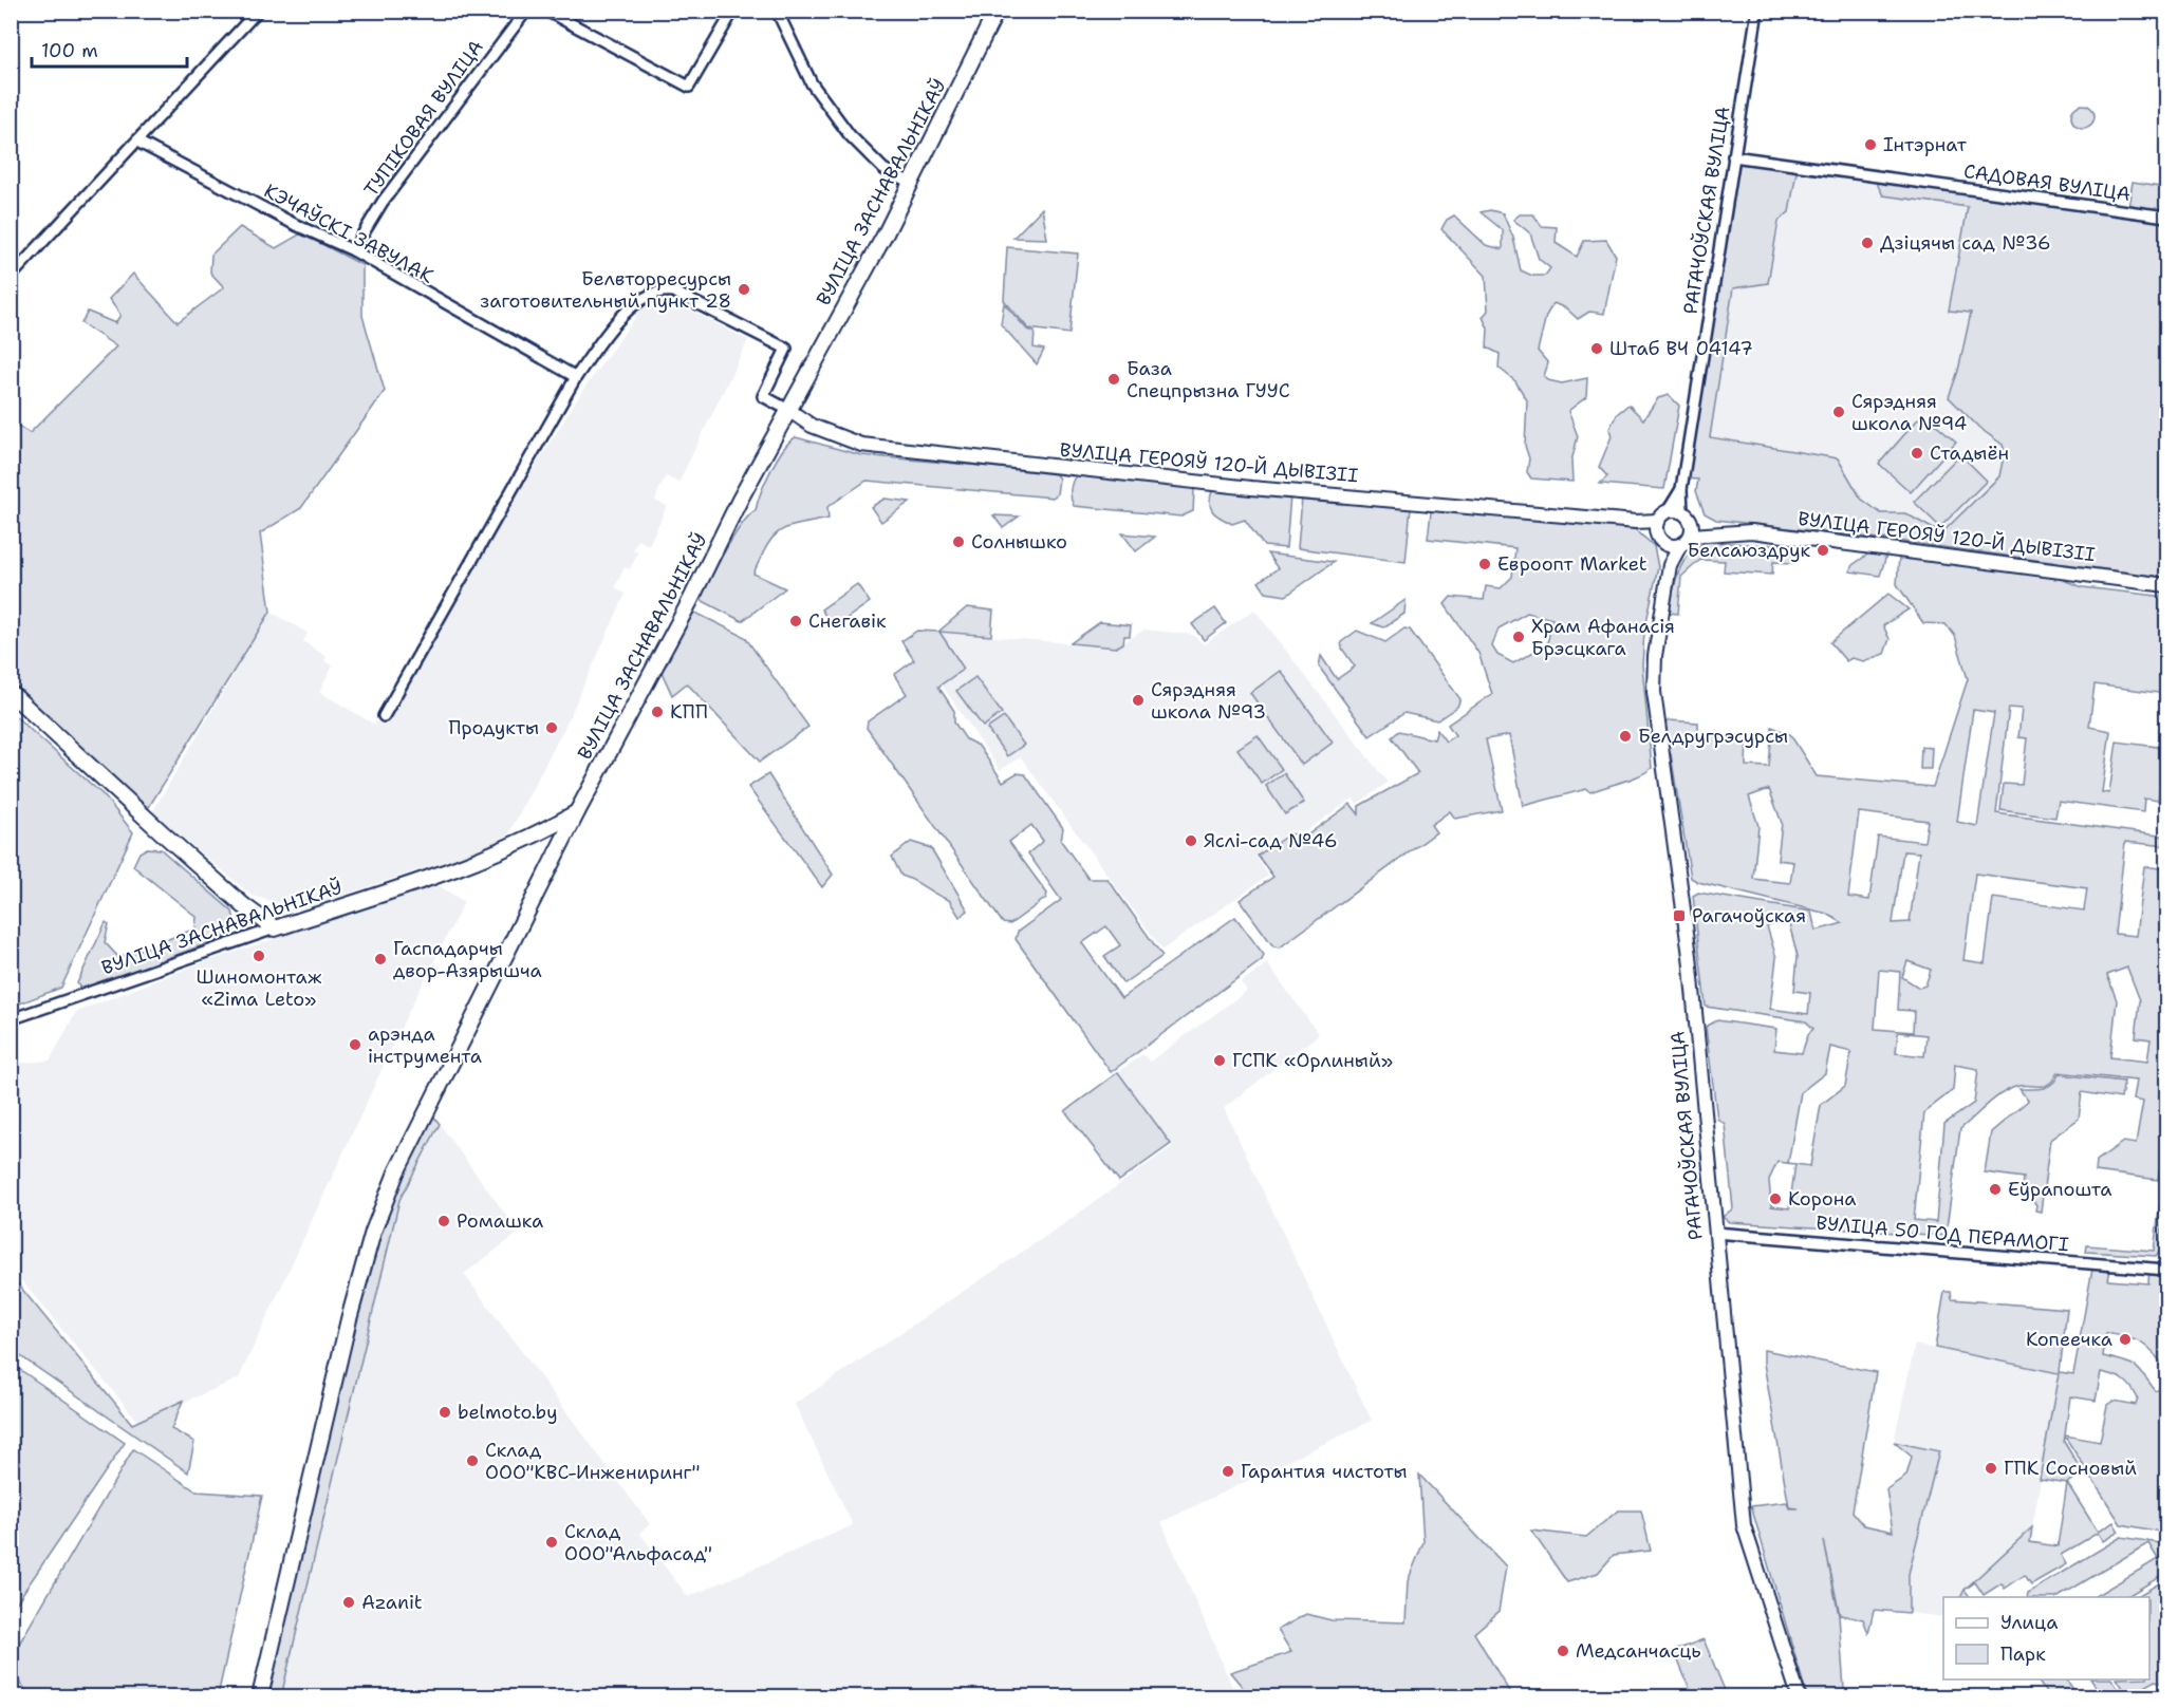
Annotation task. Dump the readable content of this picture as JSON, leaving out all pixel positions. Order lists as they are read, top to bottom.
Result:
{
  "streets": {
    "main road": ["ВУЛІЦА ЗАСНАВАЛЬНІКАЎ"],
    "street": [
      "ТУПІКОВАЯ ВУЛІЦА",
      "САДОВАЯ ВУЛІЦА",
      "РАГАЧОЎСКАЯ ВУЛІЦА",
      "КЭЧАЎСКІ ЗАВУЛАК",
      "ВУЛІЦА ГЕРОЯЎ 120-Й ДЫВІЗІІ",
      "ВУЛІЦА 50 ГОД ПЕРАМОГІ"
    ]
  },
  "crossings": [
    ["ТУПІКОВАЯ ВУЛІЦА", "КЭЧАЎСКІ ЗАВУЛАК"],
    ["САДОВАЯ ВУЛІЦА", "РАГАЧОЎСКАЯ ВУЛІЦА"],
    ["ВУЛІЦА ЗАСНАВАЛЬНІКАЎ", "ВУЛІЦА ГЕРОЯЎ 120-Й ДЫВІЗІІ"],
    ["РАГАЧОЎСКАЯ ВУЛІЦА", "ВУЛІЦА ГЕРОЯЎ 120-Й ДЫВІЗІІ"],
    ["РАГАЧОЎСКАЯ ВУЛІЦА", "ВУЛІЦА 50 ГОД ПЕРАМОГІ"]
  ],
  "places": {
    "other": [
      "Інтэрнат",
      "Дзіцячы сад №36",
      "Белвторресурсы заготовительный пункт 28",
      "Штаб ВЧ 04147",
      "База Спецпрызна ГУУС",
      "Сярэдняя школа №94",
      "Стадыён",
      "Солнышко",
      "Белсаюздрук",
      "Евроопт Market",
      "Снегавік",
      "Храм Афанасія Брэсцкага",
      "Сярэдняя школа №93",
      "КПП",
      "Продукты",
      "Белдругрэсурсы",
      "Яслі-сад №46",
      "Шиномонтаж «Zima Leto»",
      "Гаспадарчы двор-Азярышча",
      "арэнда інструмента",
      "ГСПК «Орлиный»",
      "Еўрапошта",
      "Корона",
      "Ромашка",
      "Копеечка",
      "belmoto.by",
      "Склад ООО\"КВС-Инжениринг\"",
      "ГПК Сосновый",
      "Гарантия чистоты",
      "Склад ООО\"Альфасад\"",
      "Azanit",
      "Медсанчасць"
    ],
    "transit": ["Рагачоўская"]
  },
  "legend": ["Улица", "Парк"],
  "scale_bar": "100 m"
}
